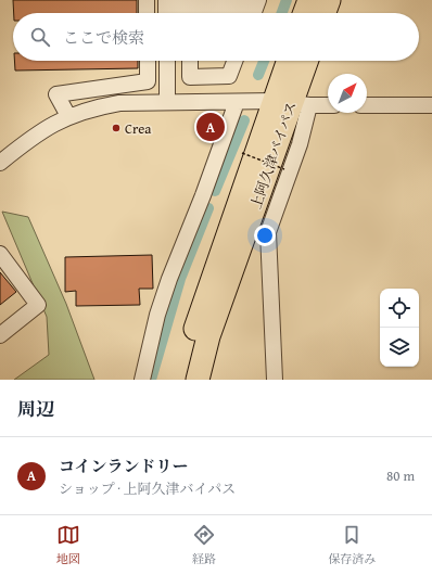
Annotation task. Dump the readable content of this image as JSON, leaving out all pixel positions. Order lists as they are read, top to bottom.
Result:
{
  "streets": {
    "highway": ["上阿久津バイパス"]
  },
  "places": ["Crea"],
  "north": "top right",
  "page": {
    "search": "ここで検索",
    "pins": "A",
    "heading": "周辺",
    "list": [
      {
        "mark": "A",
        "name": "コインランドリー",
        "note": "ショップ · 上阿久津バイパス",
        "value": "80 m"
      }
    ],
    "nav": ["地図", "経路", "保存済み"]
  }
}
